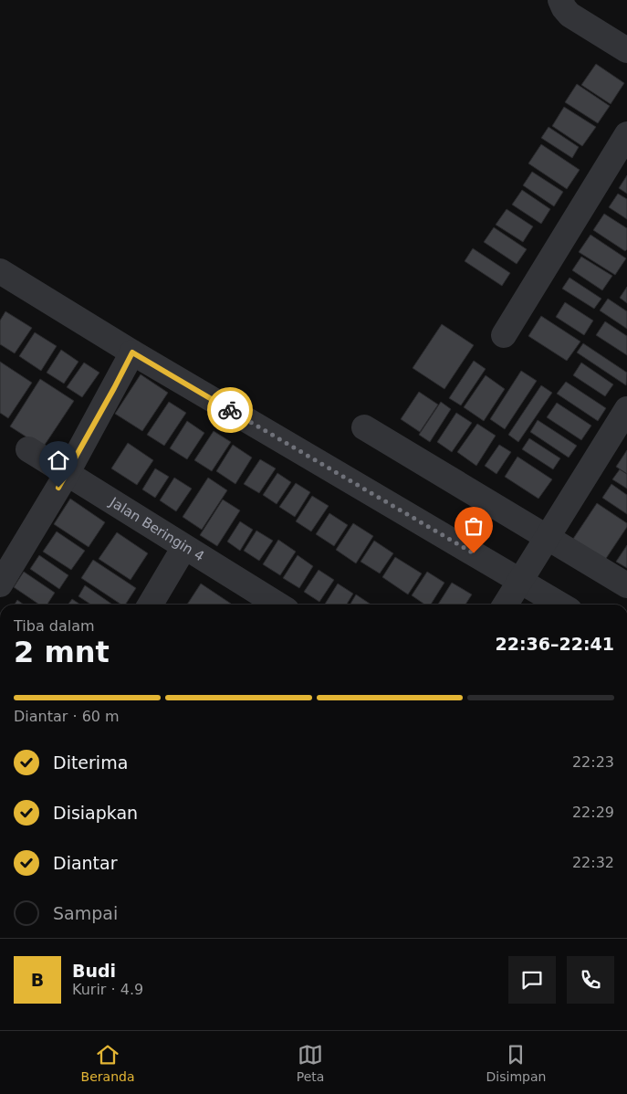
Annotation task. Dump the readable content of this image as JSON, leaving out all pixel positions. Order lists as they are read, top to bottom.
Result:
{
  "streets": {
    "street": ["Jalan Beringin 4"]
  },
  "page": {
    "heading": ["2 mnt", "Tiba dalam", "22:36–22:41"],
    "panel": ["Budi", "Kurir · 4.9"],
    "bar": "Diantar · 60 m",
    "list": [
      ["Diterima", "22:23"],
      ["Disiapkan", "22:29"],
      ["Diantar", "22:32"],
      "Sampai"
    ],
    "round": "B",
    "tabs": ["Beranda", "Peta", "Disimpan"]
  }
}
